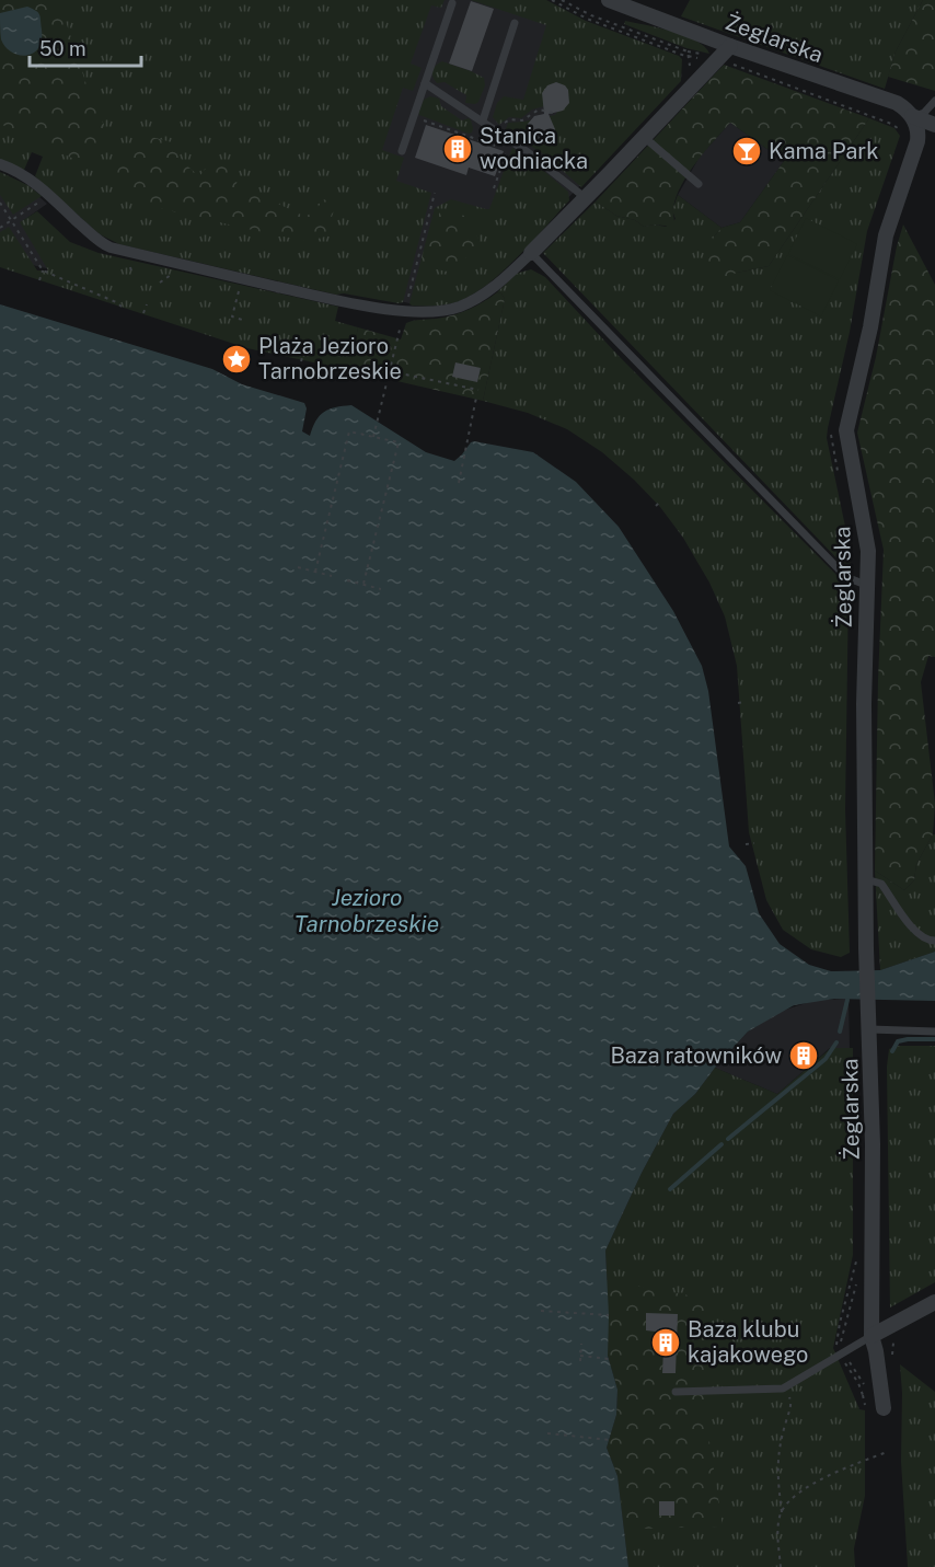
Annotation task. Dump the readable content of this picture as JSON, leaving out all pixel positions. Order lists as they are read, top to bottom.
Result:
{
  "streets": {
    "street": ["Żeglarska"]
  },
  "water": ["Jezioro Tarnobrzeskie"],
  "places": {
    "building": ["Stanica wodniacka", "Baza ratowników", "Baza klubu kajakowego"],
    "bar": ["Kama Park"],
    "place": ["Plaża Jezioro Tarnobrzeskie"]
  },
  "scale_bar": "50 m"
}
